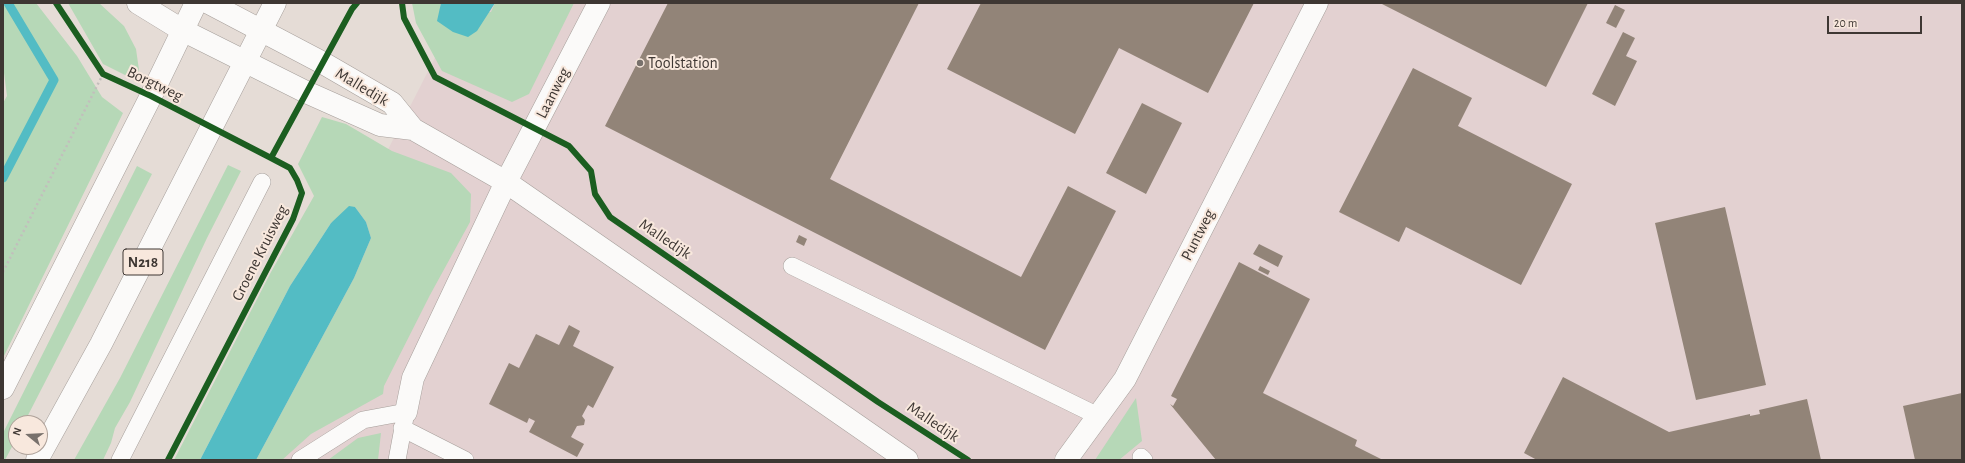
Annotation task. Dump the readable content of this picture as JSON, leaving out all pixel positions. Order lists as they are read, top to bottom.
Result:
{
  "streets": {
    "street": [
      "Malledijk",
      "Laanweg",
      "Puntweg",
      "N218"
    ],
    "cycle path": ["Borgtweg", "Groene Kruisweg"]
  },
  "crossings": [
    ["Malledijk", "Laanweg"],
    ["Malledijk", "N218"]
  ],
  "places": ["Toolstation"],
  "scale_bar": "20 m",
  "north": "left"
}
